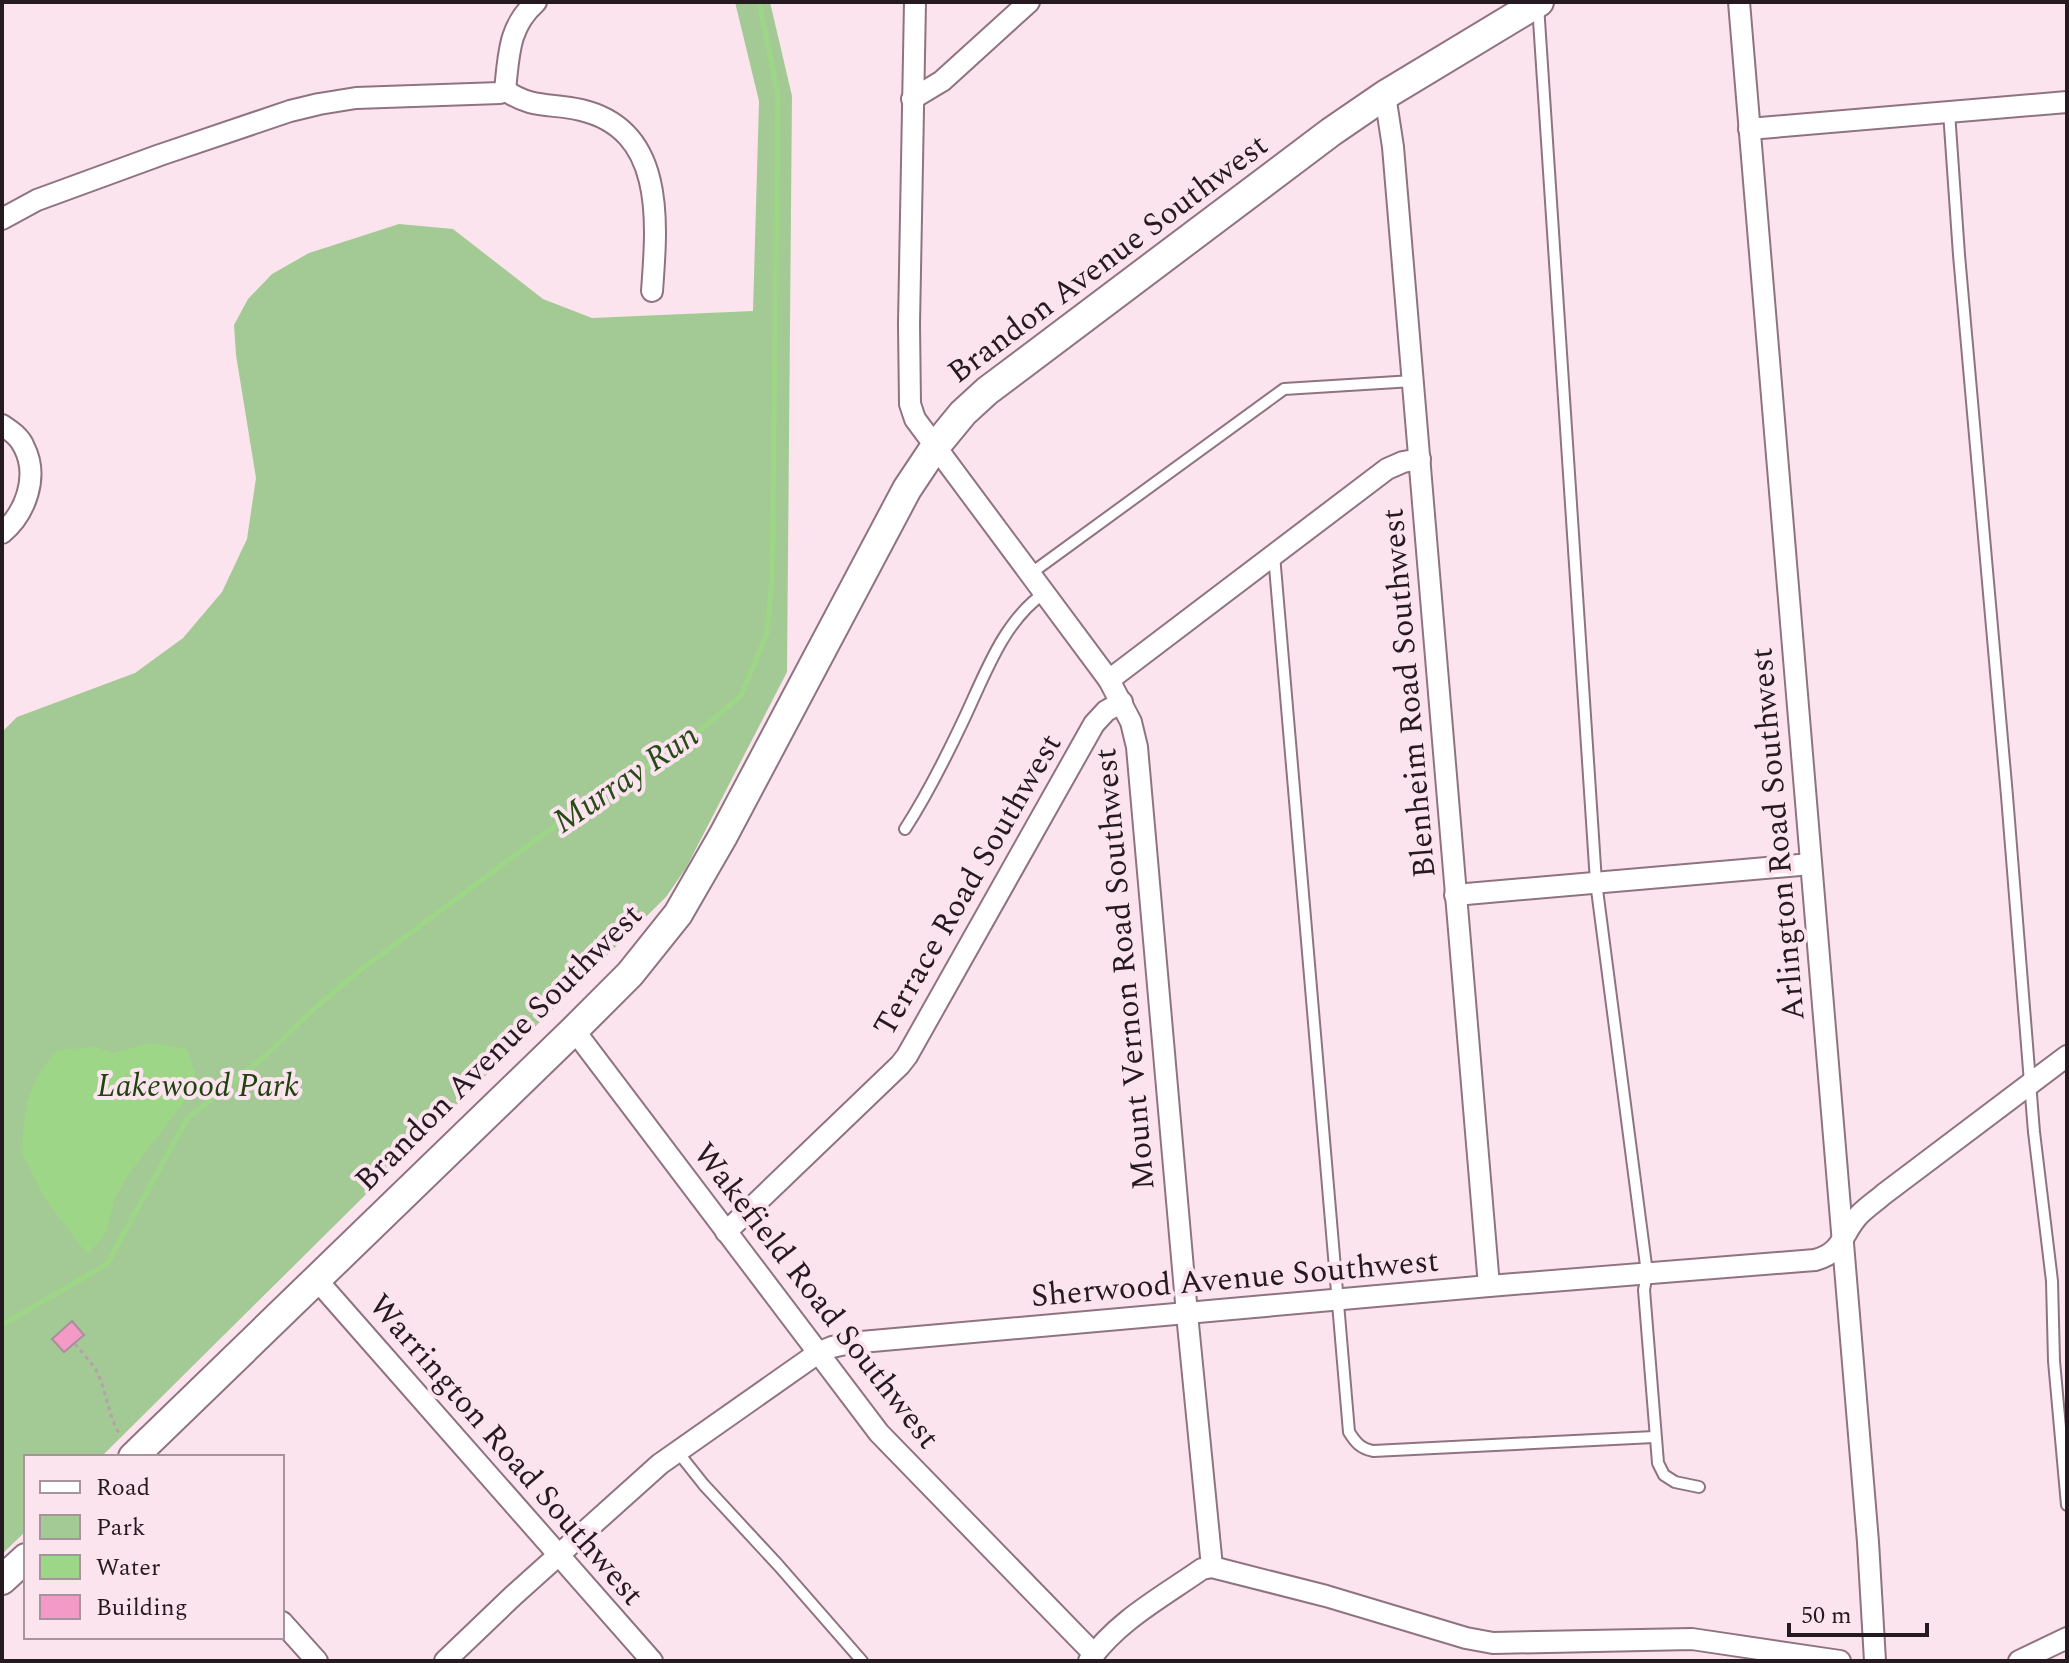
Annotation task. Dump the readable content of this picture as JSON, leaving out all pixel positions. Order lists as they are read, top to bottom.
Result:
{
  "streets": {
    "main road": ["Brandon Avenue Southwest"],
    "street": [
      "Blenheim Road Southwest",
      "Arlington Road Southwest",
      "Terrace Road Southwest",
      "Mount Vernon Road Southwest",
      "Sherwood Avenue Southwest",
      "Wakefield Road Southwest",
      "Warrington Road Southwest"
    ]
  },
  "crossings": [
    ["Brandon Avenue Southwest", "Blenheim Road Southwest"],
    ["Brandon Avenue Southwest", "Mount Vernon Road Southwest"],
    ["Brandon Avenue Southwest", "Wakefield Road Southwest"],
    ["Brandon Avenue Southwest", "Warrington Road Southwest"],
    ["Blenheim Road Southwest", "Sherwood Avenue Southwest"],
    ["Arlington Road Southwest", "Sherwood Avenue Southwest"],
    ["Terrace Road Southwest", "Mount Vernon Road Southwest"],
    ["Terrace Road Southwest", "Wakefield Road Southwest"],
    ["Mount Vernon Road Southwest", "Sherwood Avenue Southwest"],
    ["Sherwood Avenue Southwest", "Wakefield Road Southwest"],
    ["Sherwood Avenue Southwest", "Warrington Road Southwest"]
  ],
  "water": ["Murray Run"],
  "parks": ["Lakewood Park"],
  "legend": [
    "Road",
    "Park",
    "Water",
    "Building"
  ],
  "scale_bar": "50 m"
}
